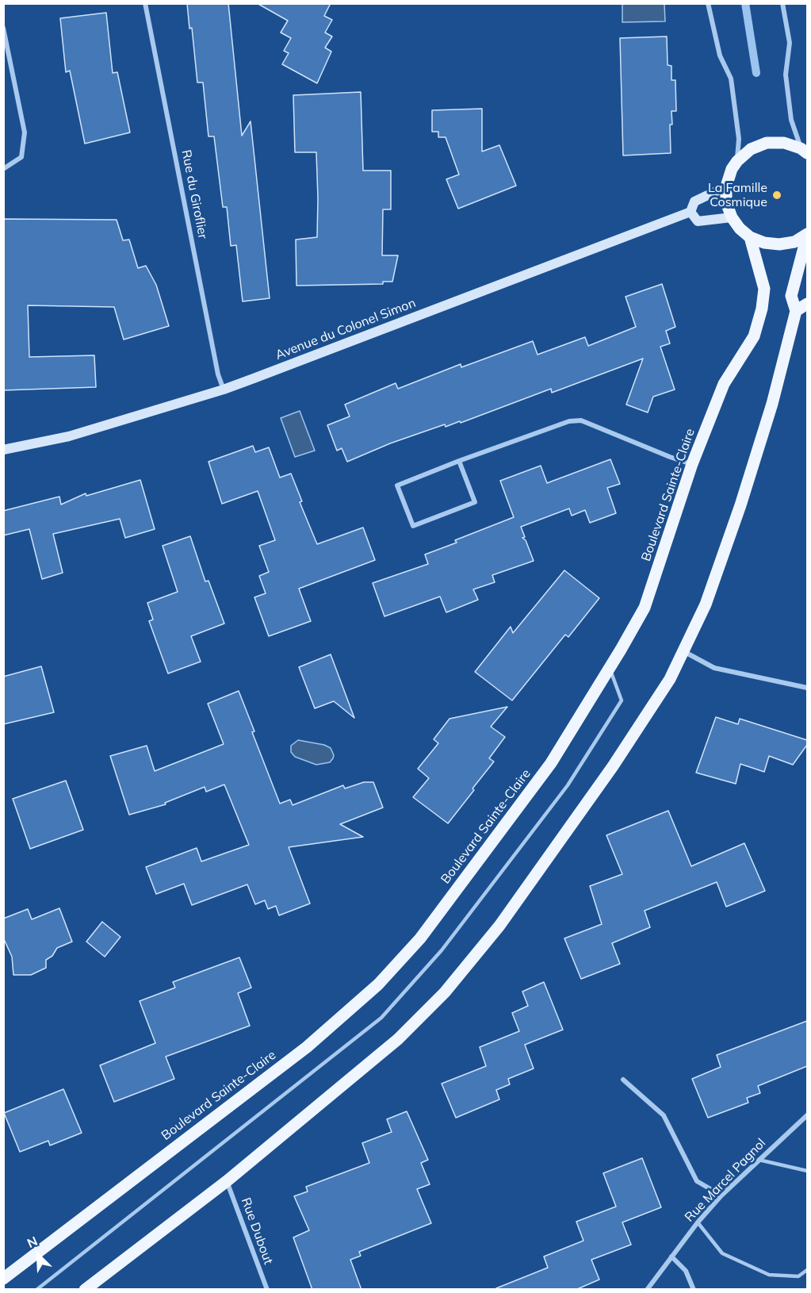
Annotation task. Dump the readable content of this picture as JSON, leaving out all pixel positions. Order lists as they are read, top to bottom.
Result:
{
  "streets": {
    "main road": ["Avenue du Colonel Simon", "Boulevard Sainte-Claire"],
    "street": ["Rue du Giroflier", "Rue Marcel Pagnol", "Rue Dubout"]
  },
  "crossings": [
    ["Rue du Giroflier", "Avenue du Colonel Simon"]
  ],
  "places": ["La Famille Cosmique"],
  "north": "top left"
}
